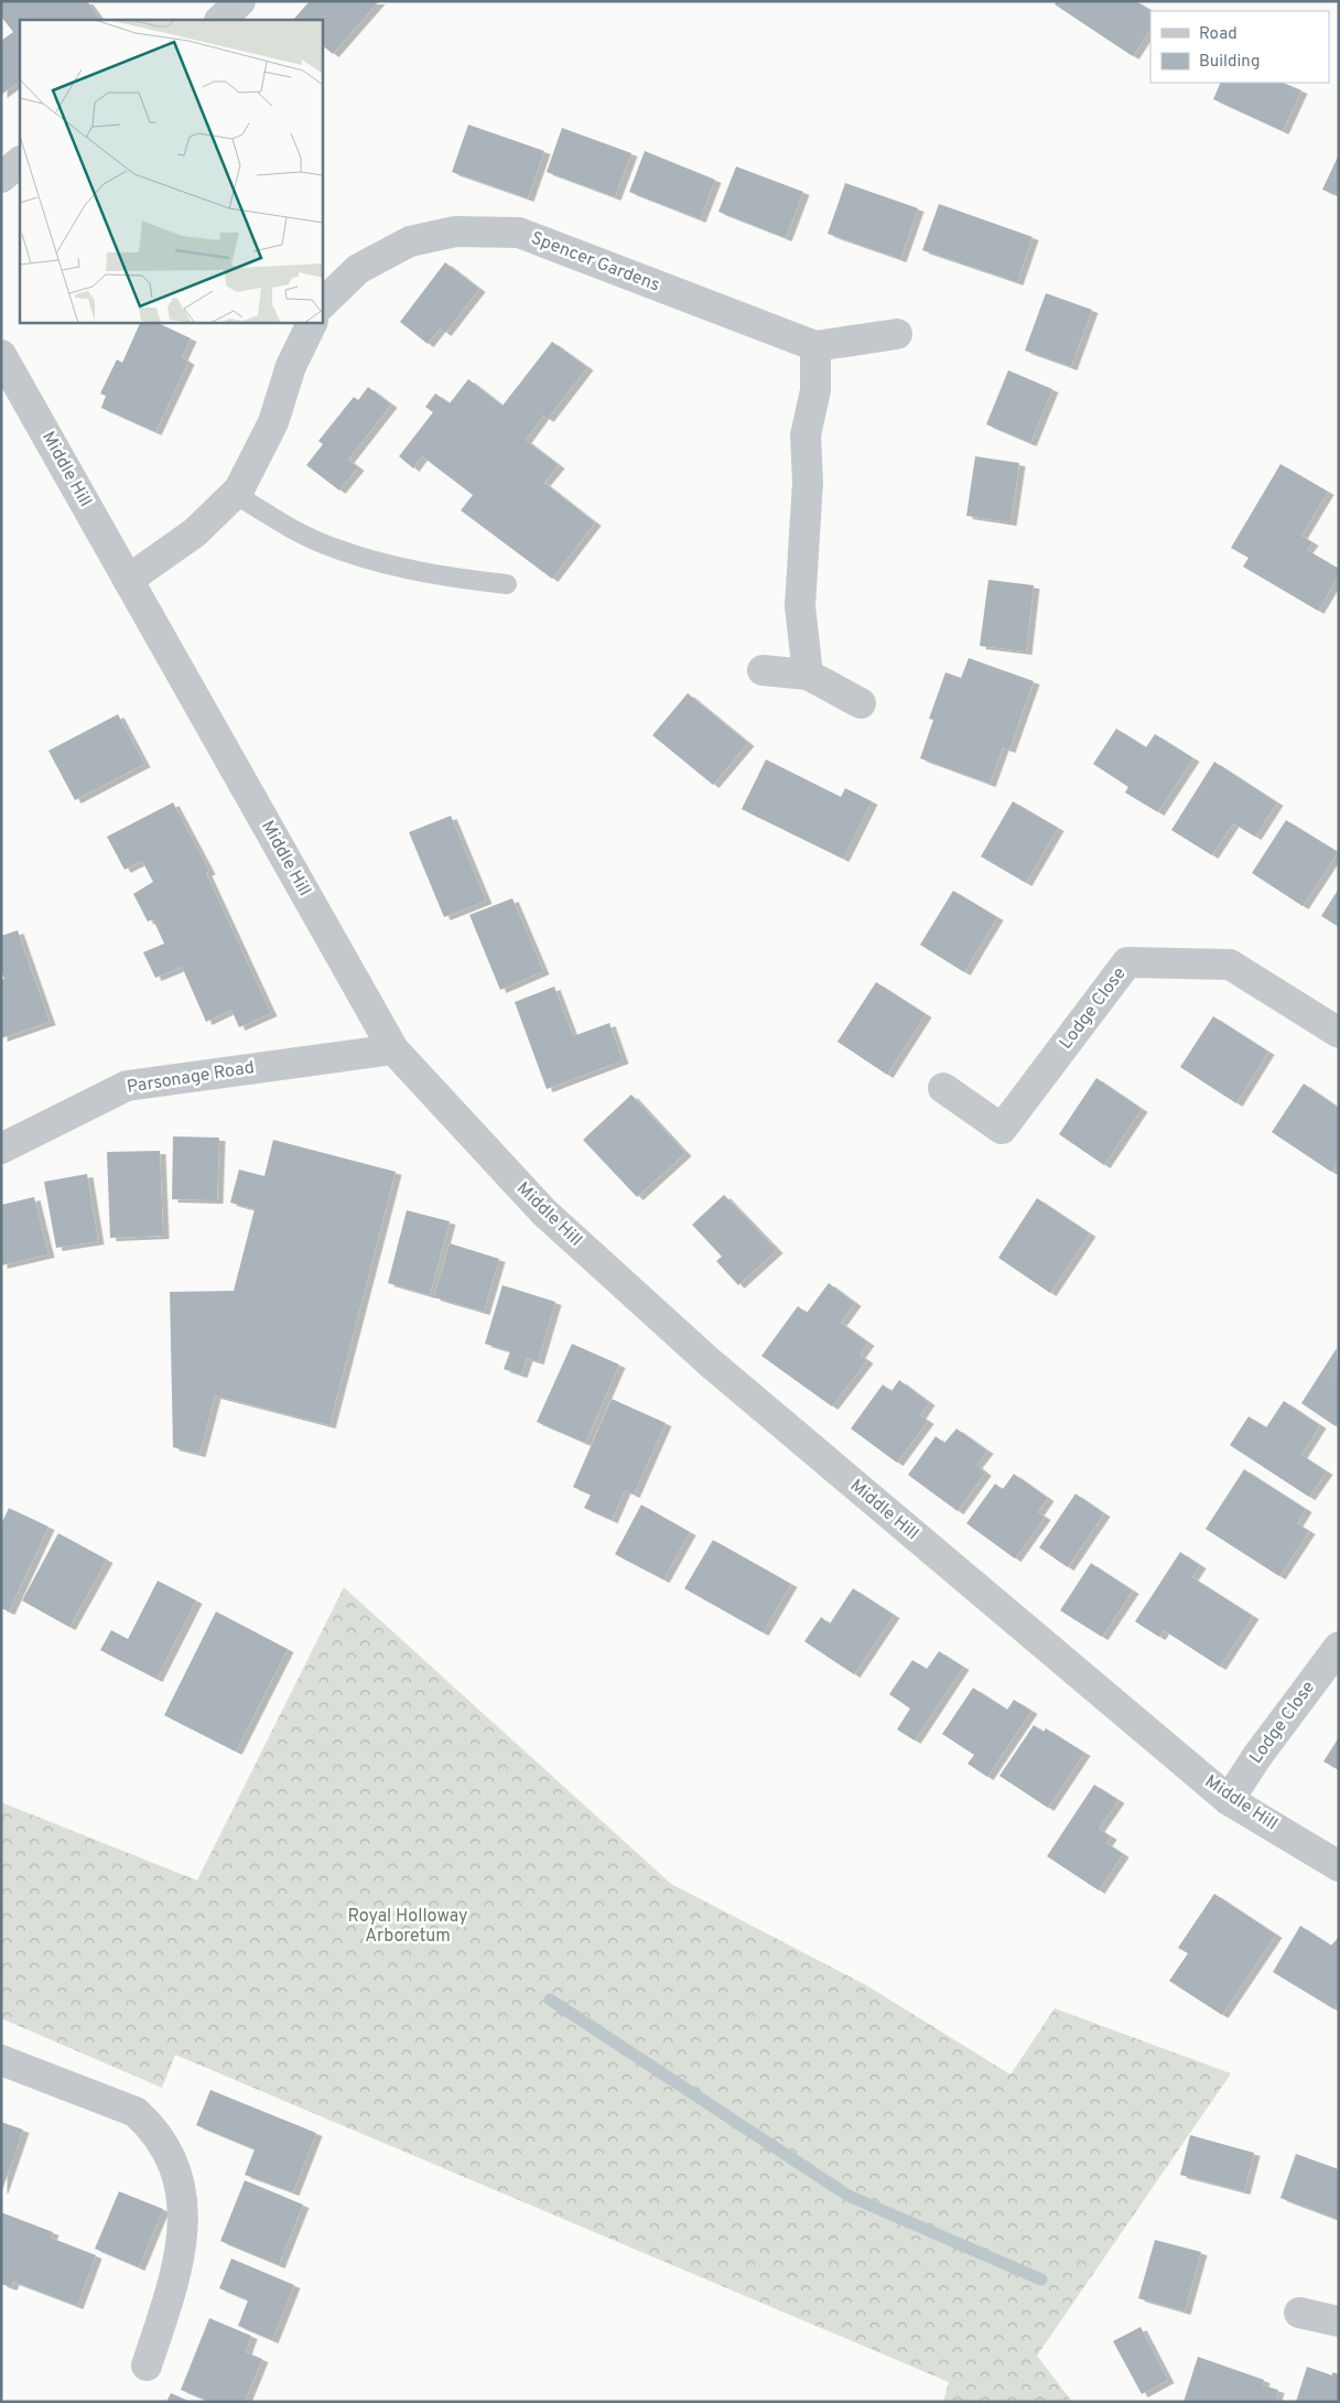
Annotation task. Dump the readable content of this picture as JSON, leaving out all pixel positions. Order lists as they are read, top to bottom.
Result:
{
  "streets": {
    "street": [
      "Spencer Gardens",
      "Middle Hill",
      "Lodge Close",
      "Parsonage Road"
    ]
  },
  "crossings": [
    ["Middle Hill", "Lodge Close"],
    ["Middle Hill", "Parsonage Road"]
  ],
  "parks": ["Royal Holloway Arboretum"],
  "legend": ["Road", "Building"]
}
